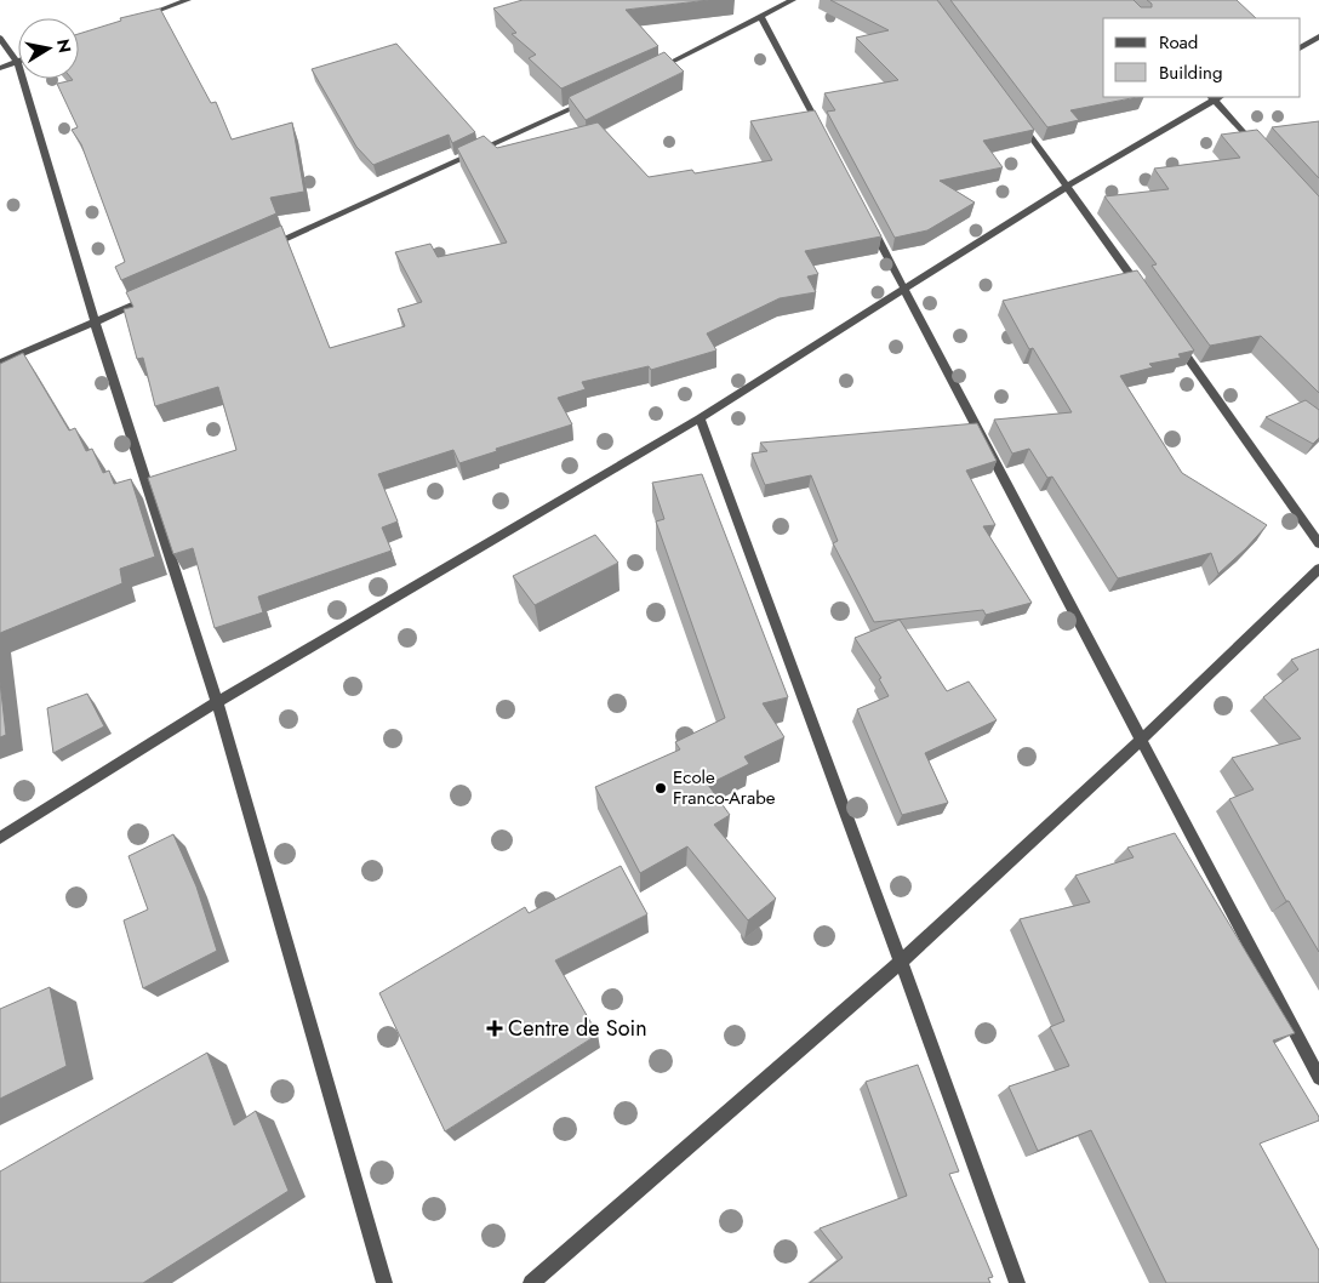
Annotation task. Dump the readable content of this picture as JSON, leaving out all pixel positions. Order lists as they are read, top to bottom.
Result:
{
  "places": {
    "other": ["Ecole Franco-Arabe"],
    "health": ["Centre de Soin"]
  },
  "legend": ["Road", "Building"],
  "north": "right"
}
